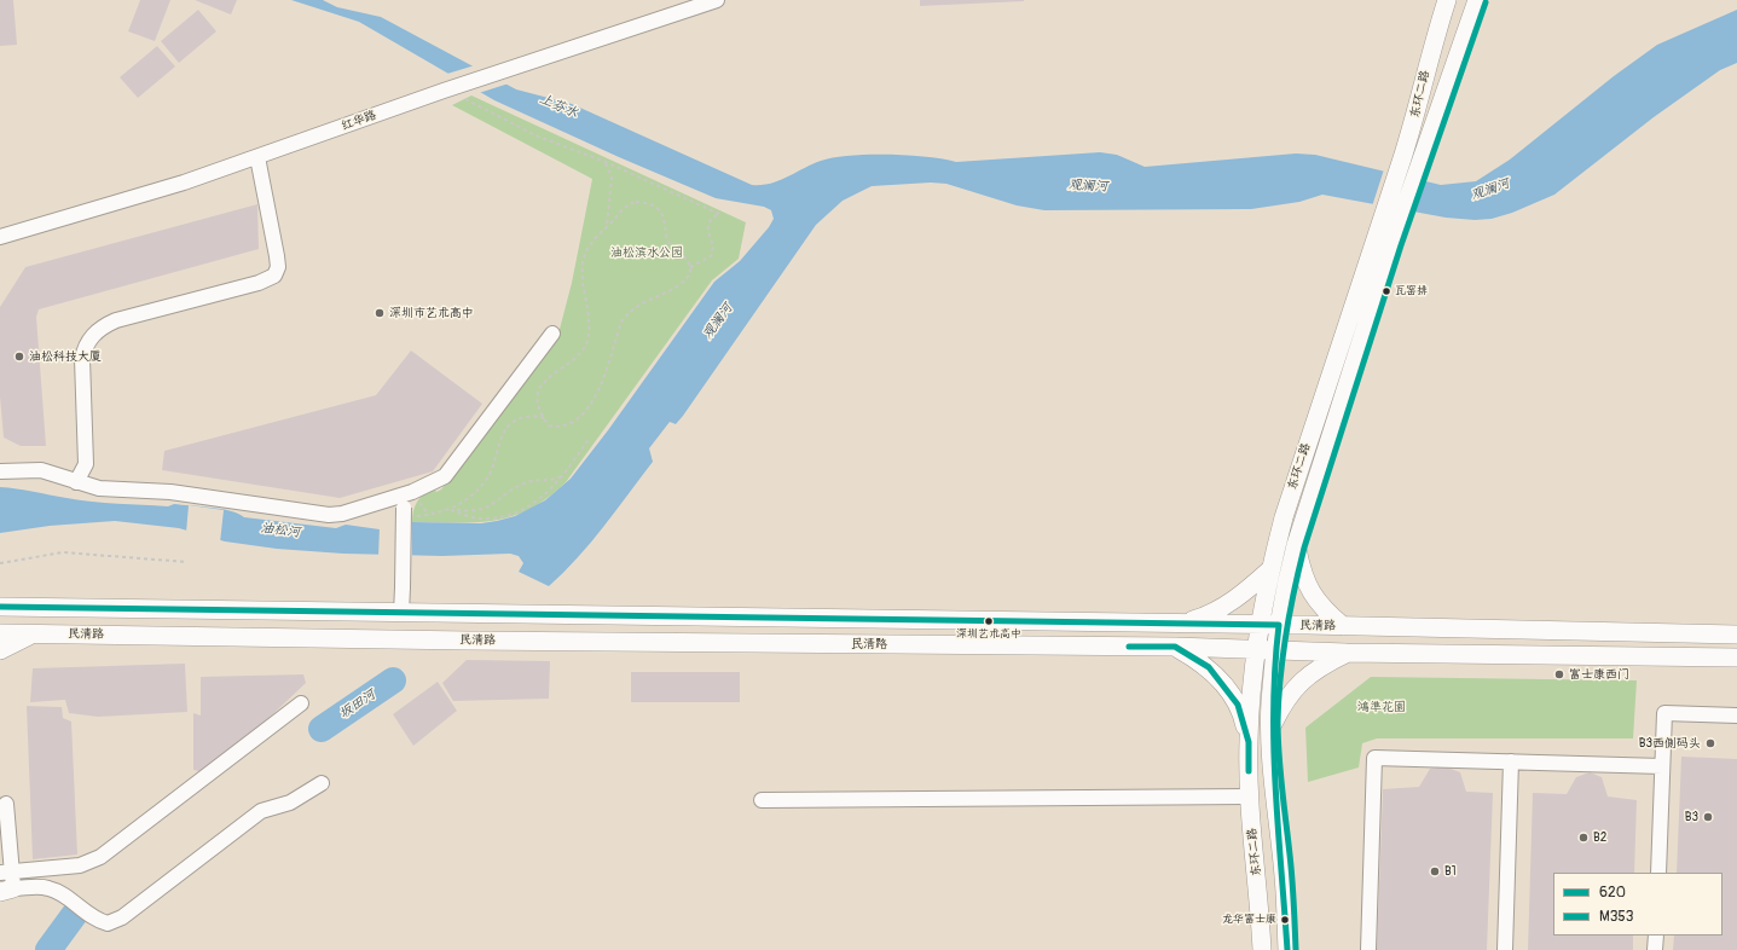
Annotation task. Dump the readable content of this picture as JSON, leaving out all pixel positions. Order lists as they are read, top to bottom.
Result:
{
  "streets": {
    "main road": ["东环二路", "民清路"],
    "street": ["红华路"]
  },
  "crossings": [
    ["东环二路", "民清路"]
  ],
  "water": [
    "上芬水",
    "观澜河",
    "油松河",
    "坂田河"
  ],
  "parks": ["油松滨水公园", "鴻準花園"],
  "places": [
    "瓦窑排",
    "深圳市艺术高中",
    "油松科技大厦",
    "深圳艺术高中",
    "富士康西门",
    "B3西側码头",
    "B3",
    "B2",
    "B1",
    "龙华富士康"
  ],
  "lines": ["transit line M353", "transit line 620"],
  "legend": ["620", "M353"]
}
